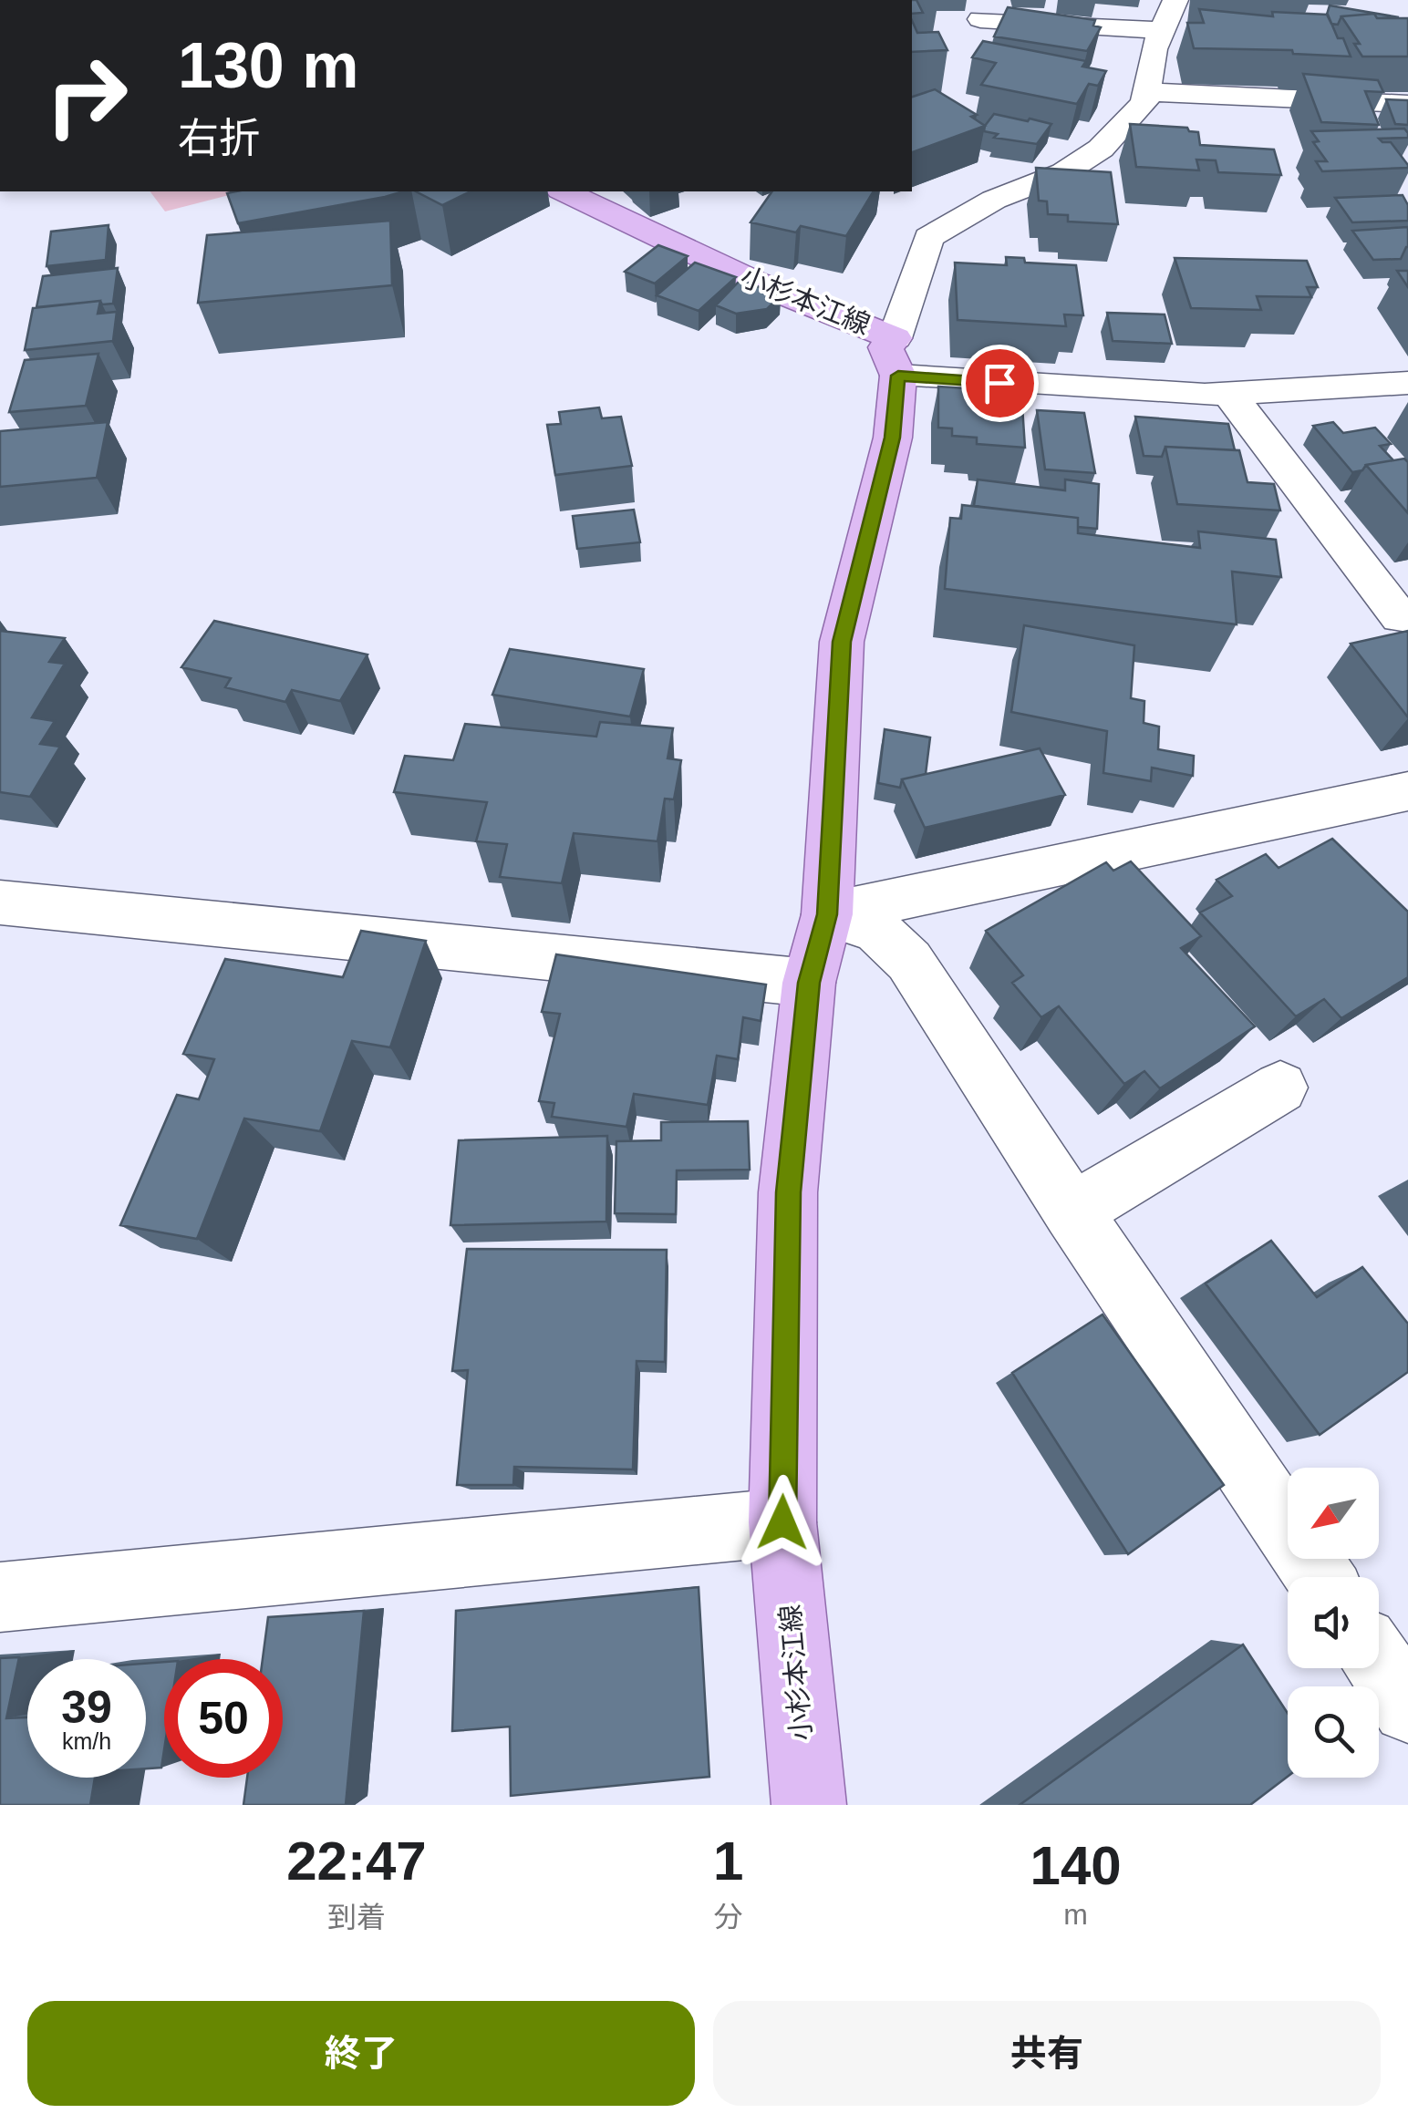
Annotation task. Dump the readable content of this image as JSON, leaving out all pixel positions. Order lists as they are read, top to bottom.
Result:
{
  "streets": {
    "main road": ["小杉本江線"]
  },
  "north": "bottom left",
  "page": {
    "turn": ["130 m", "右折"],
    "speed": "39 km/h",
    "limit": "50",
    "eta": [
      "22:47",
      "到着",
      "1",
      "分",
      "140",
      "m"
    ],
    "buttons": ["終了", "共有"]
  }
}
